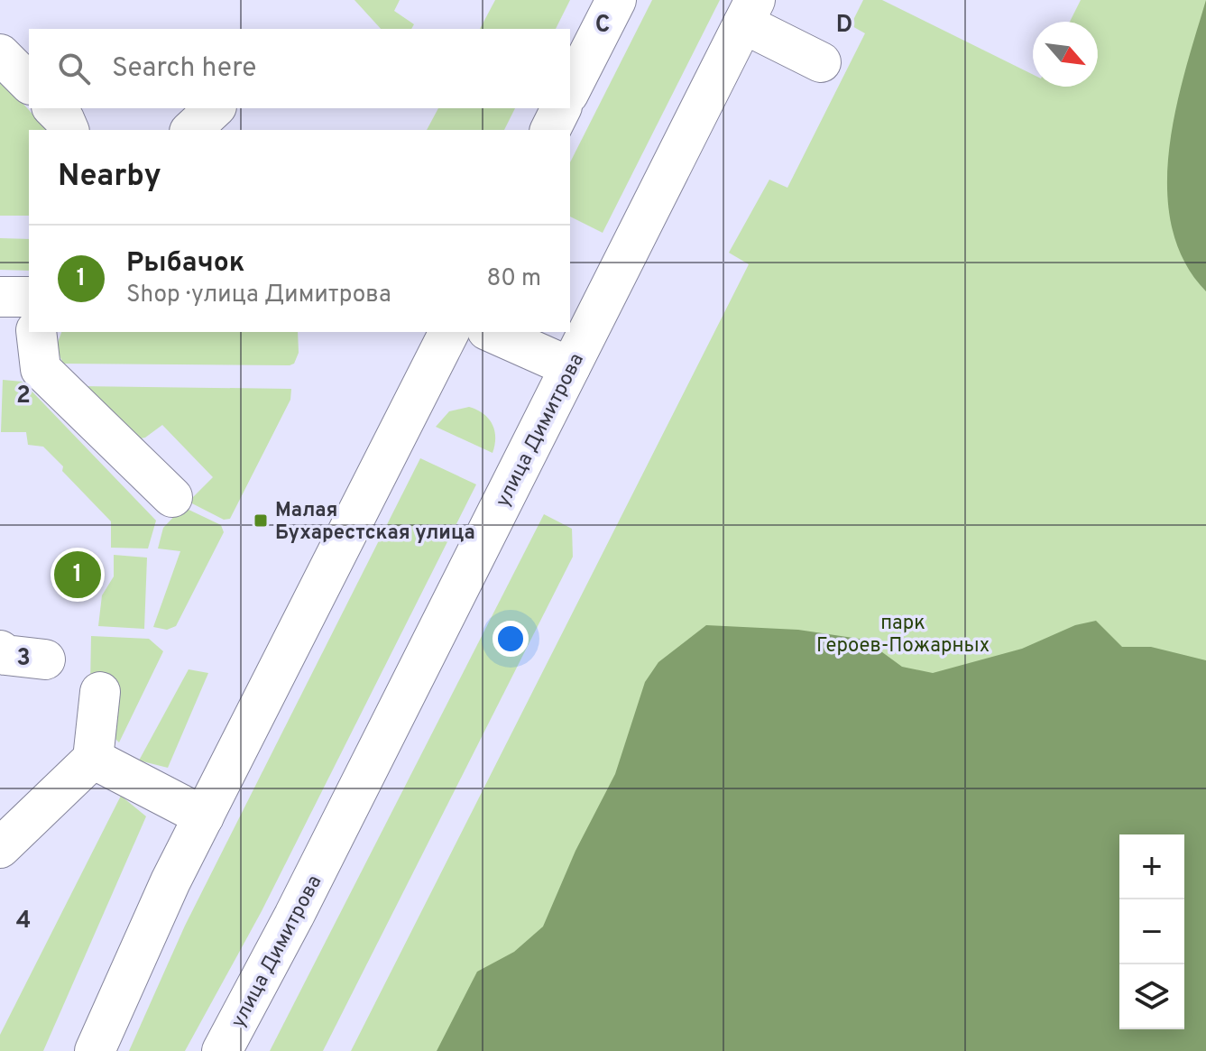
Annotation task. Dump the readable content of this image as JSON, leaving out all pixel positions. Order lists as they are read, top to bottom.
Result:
{
  "streets": {
    "street": ["улица Димитрова"]
  },
  "parks": ["парк Героев-Пожарных"],
  "places": {
    "transit": ["Малая Бухарестская улица"]
  },
  "north": "bottom right",
  "page": {
    "search": "Search here",
    "heading": "Nearby",
    "list": [
      {
        "mark": "1",
        "name": "Рыбачок",
        "note": "Shop · улица Димитрова",
        "value": "80 m"
      }
    ],
    "pins": "1",
    "map_buttons": ["+", "−"]
  },
  "grid": {
    "columns": ["C", "D"],
    "rows": ["2", "3", "4"]
  }
}
